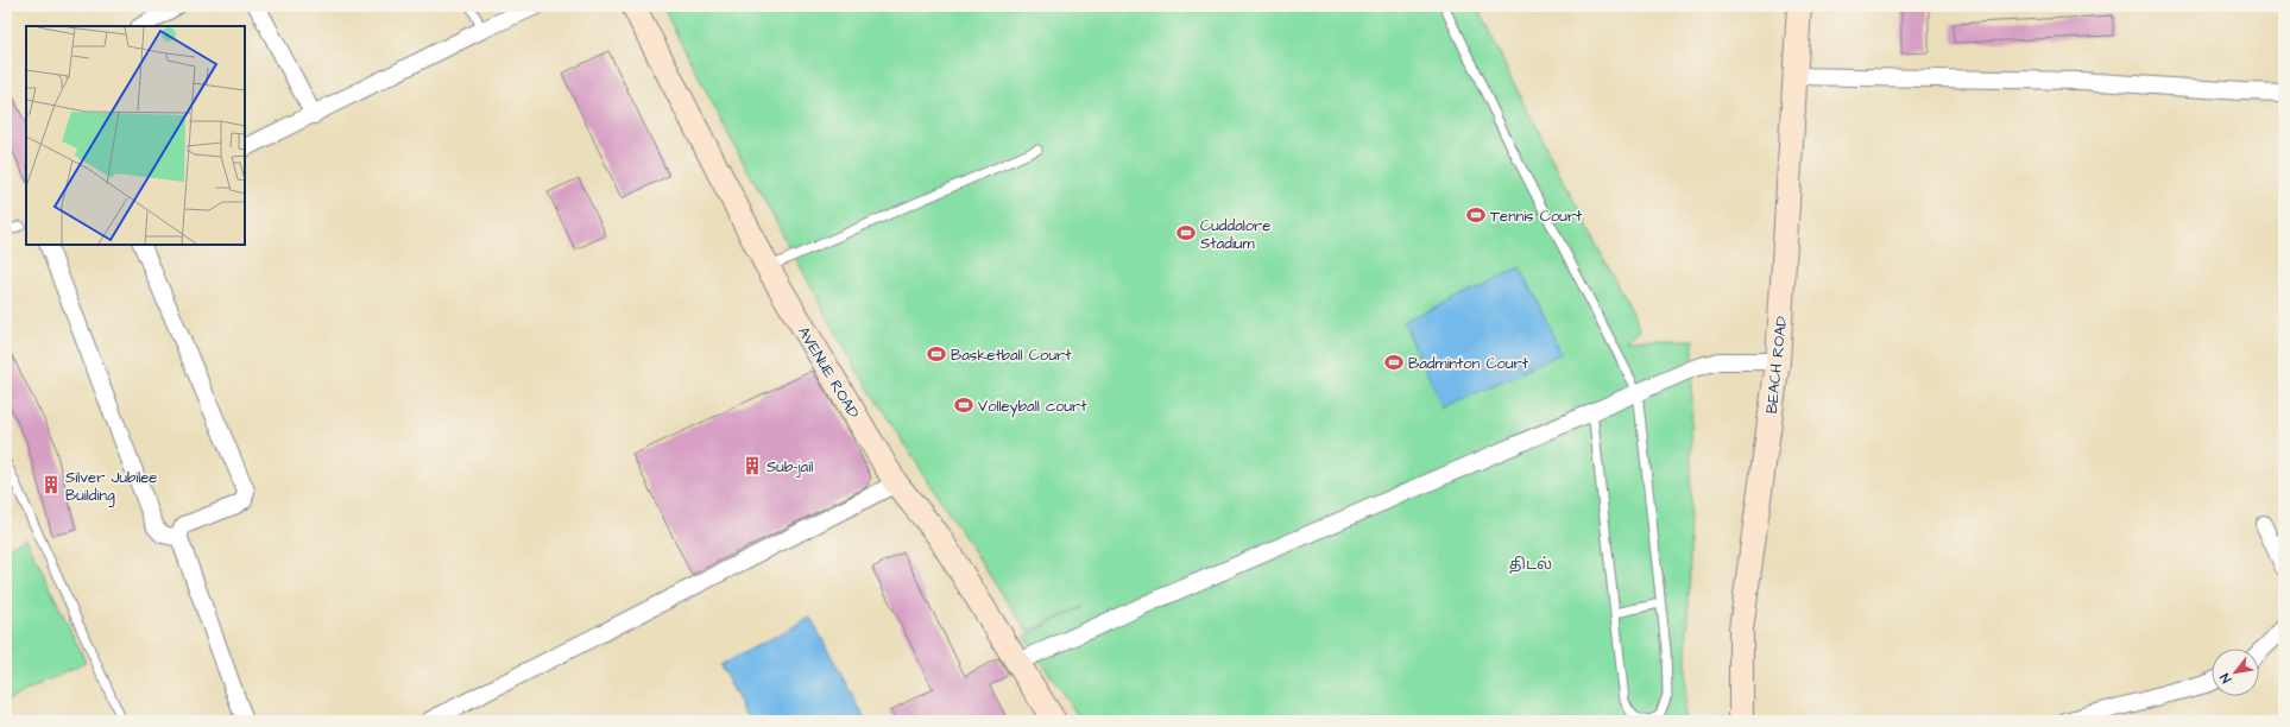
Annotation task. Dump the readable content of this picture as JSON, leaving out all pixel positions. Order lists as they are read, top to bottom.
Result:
{
  "streets": {
    "street": ["BEACH ROAD", "AVENUE ROAD"]
  },
  "parks": ["திடல்"],
  "places": {
    "sports": [
      "Tennis Court",
      "Cuddalore Stadium",
      "Basketball Court",
      "Badminton Court",
      "Volleyball court"
    ],
    "building": ["Sub-jail", "Silver Jubilee Building"]
  },
  "north": "bottom left"
}
